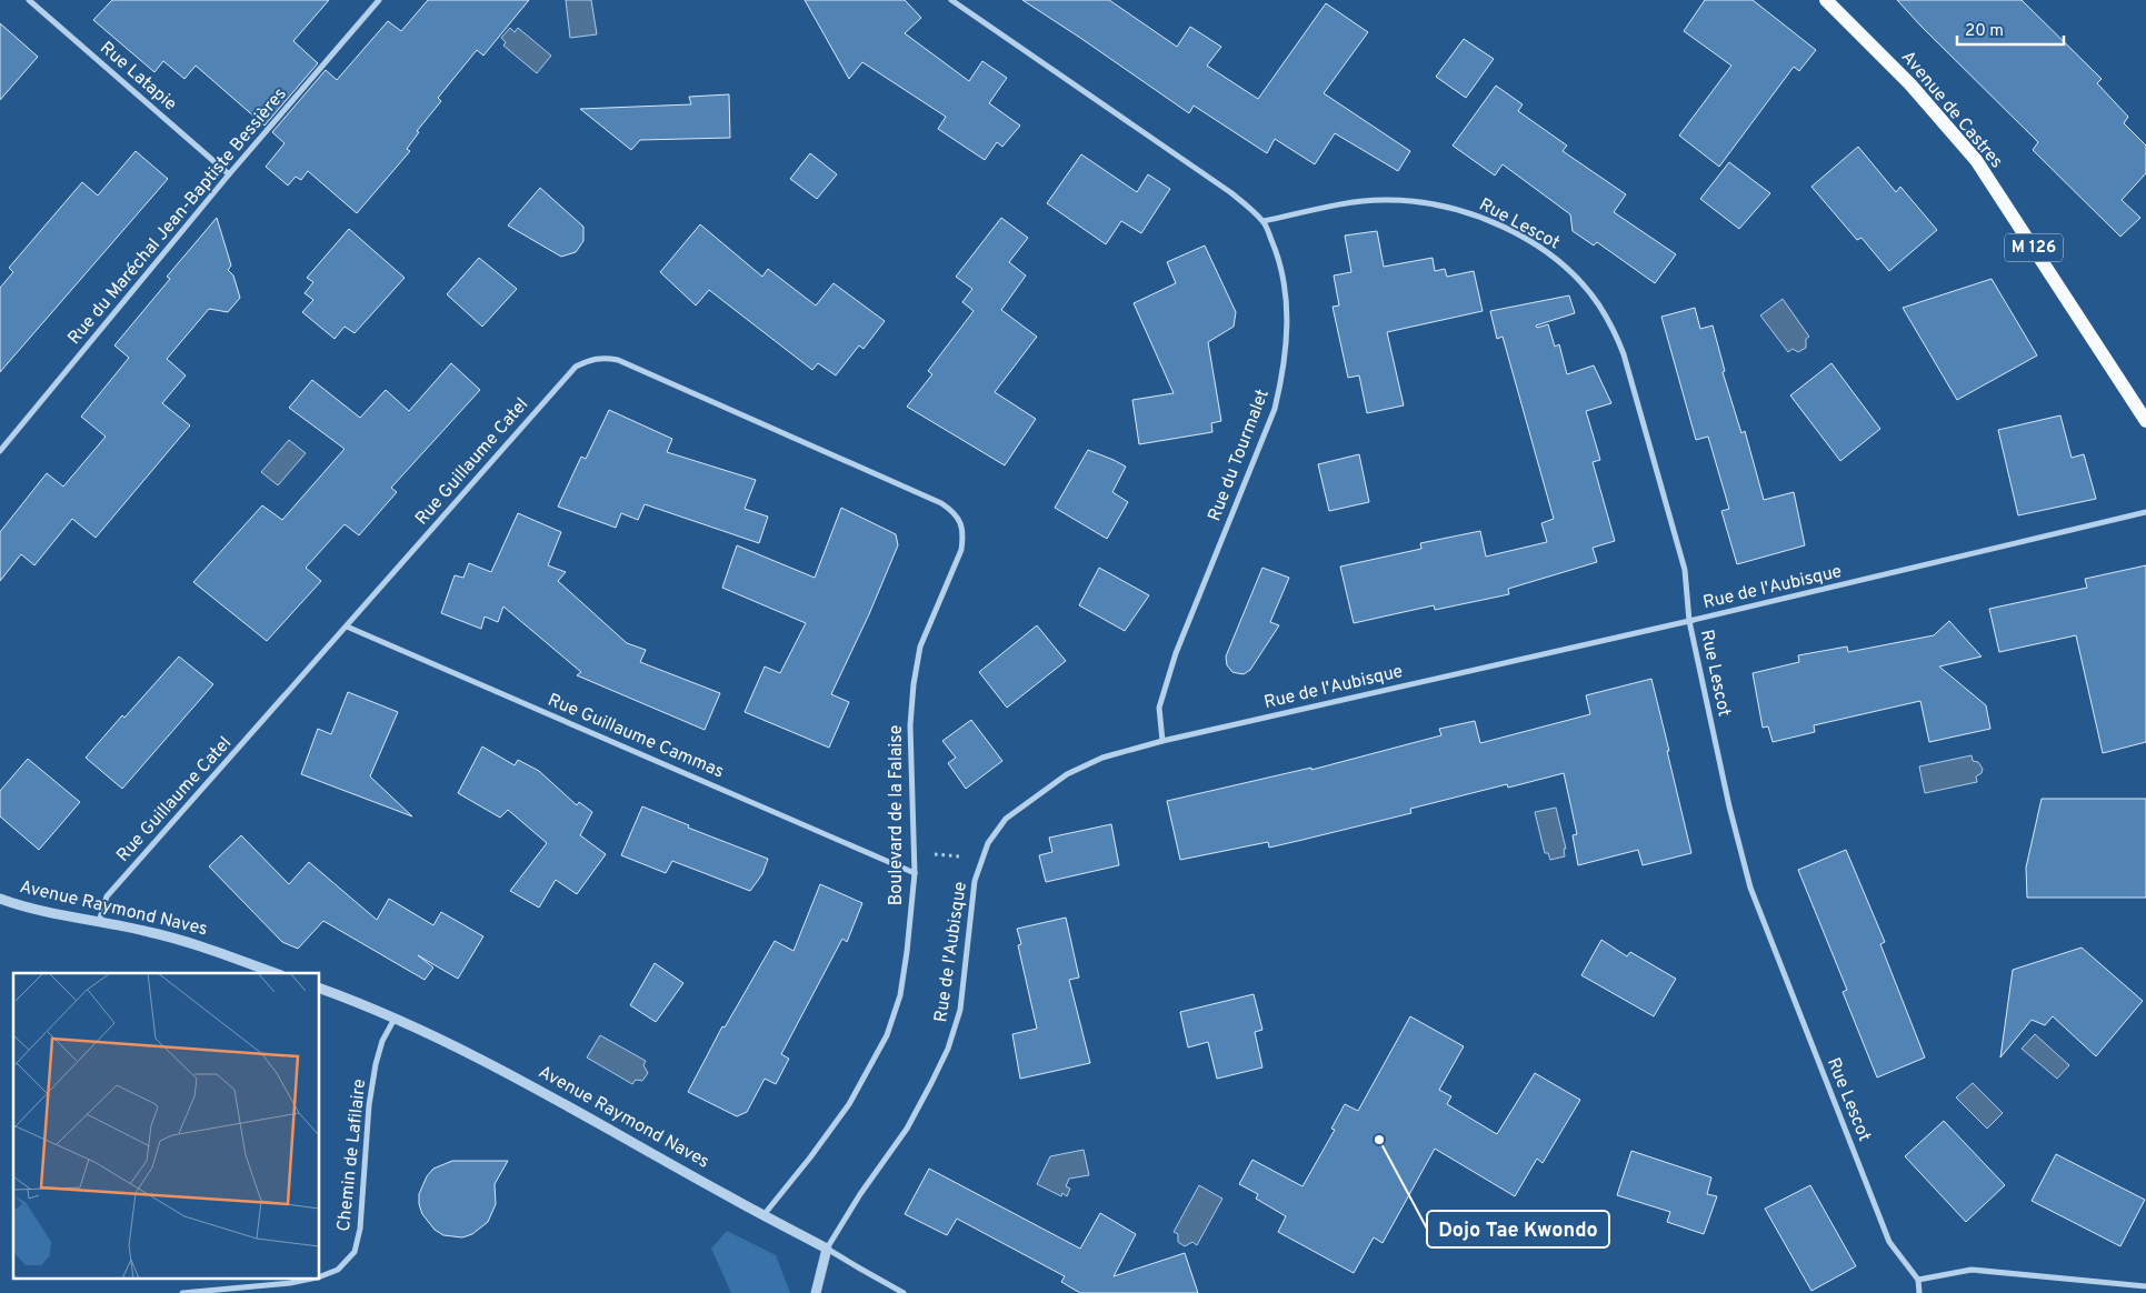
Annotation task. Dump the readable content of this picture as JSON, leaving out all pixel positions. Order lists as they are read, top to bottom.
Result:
{
  "streets": {
    "main road": ["Avenue de Castres", "M 126"],
    "street": [
      "Rue Latapie",
      "Rue du Maréchal Jean-Baptiste Bessières",
      "Rue Lescot",
      "Rue du Tourmalet",
      "Rue Guillaume Catel",
      "Rue de l'Aubisque",
      "Rue Guillaume Cammas",
      "Boulevard de la Falaise",
      "Avenue Raymond Naves",
      "Chemin de Lafilaire"
    ]
  },
  "crossings": [
    ["Rue Latapie", "Rue du Maréchal Jean-Baptiste Bessières"],
    ["Rue Lescot", "Rue du Tourmalet"],
    ["Rue Lescot", "Rue de l'Aubisque"],
    ["Rue du Tourmalet", "Rue de l'Aubisque"],
    ["Rue Guillaume Catel", "Rue Guillaume Cammas"],
    ["Rue Guillaume Catel", "Boulevard de la Falaise"],
    ["Rue Guillaume Catel", "Avenue Raymond Naves"],
    ["Rue de l'Aubisque", "Avenue Raymond Naves"],
    ["Rue Guillaume Cammas", "Boulevard de la Falaise"],
    ["Boulevard de la Falaise", "Avenue Raymond Naves"],
    ["Avenue Raymond Naves", "Chemin de Lafilaire"]
  ],
  "places": ["Dojo Tae Kwondo"],
  "scale_bar": "20 m"
}
